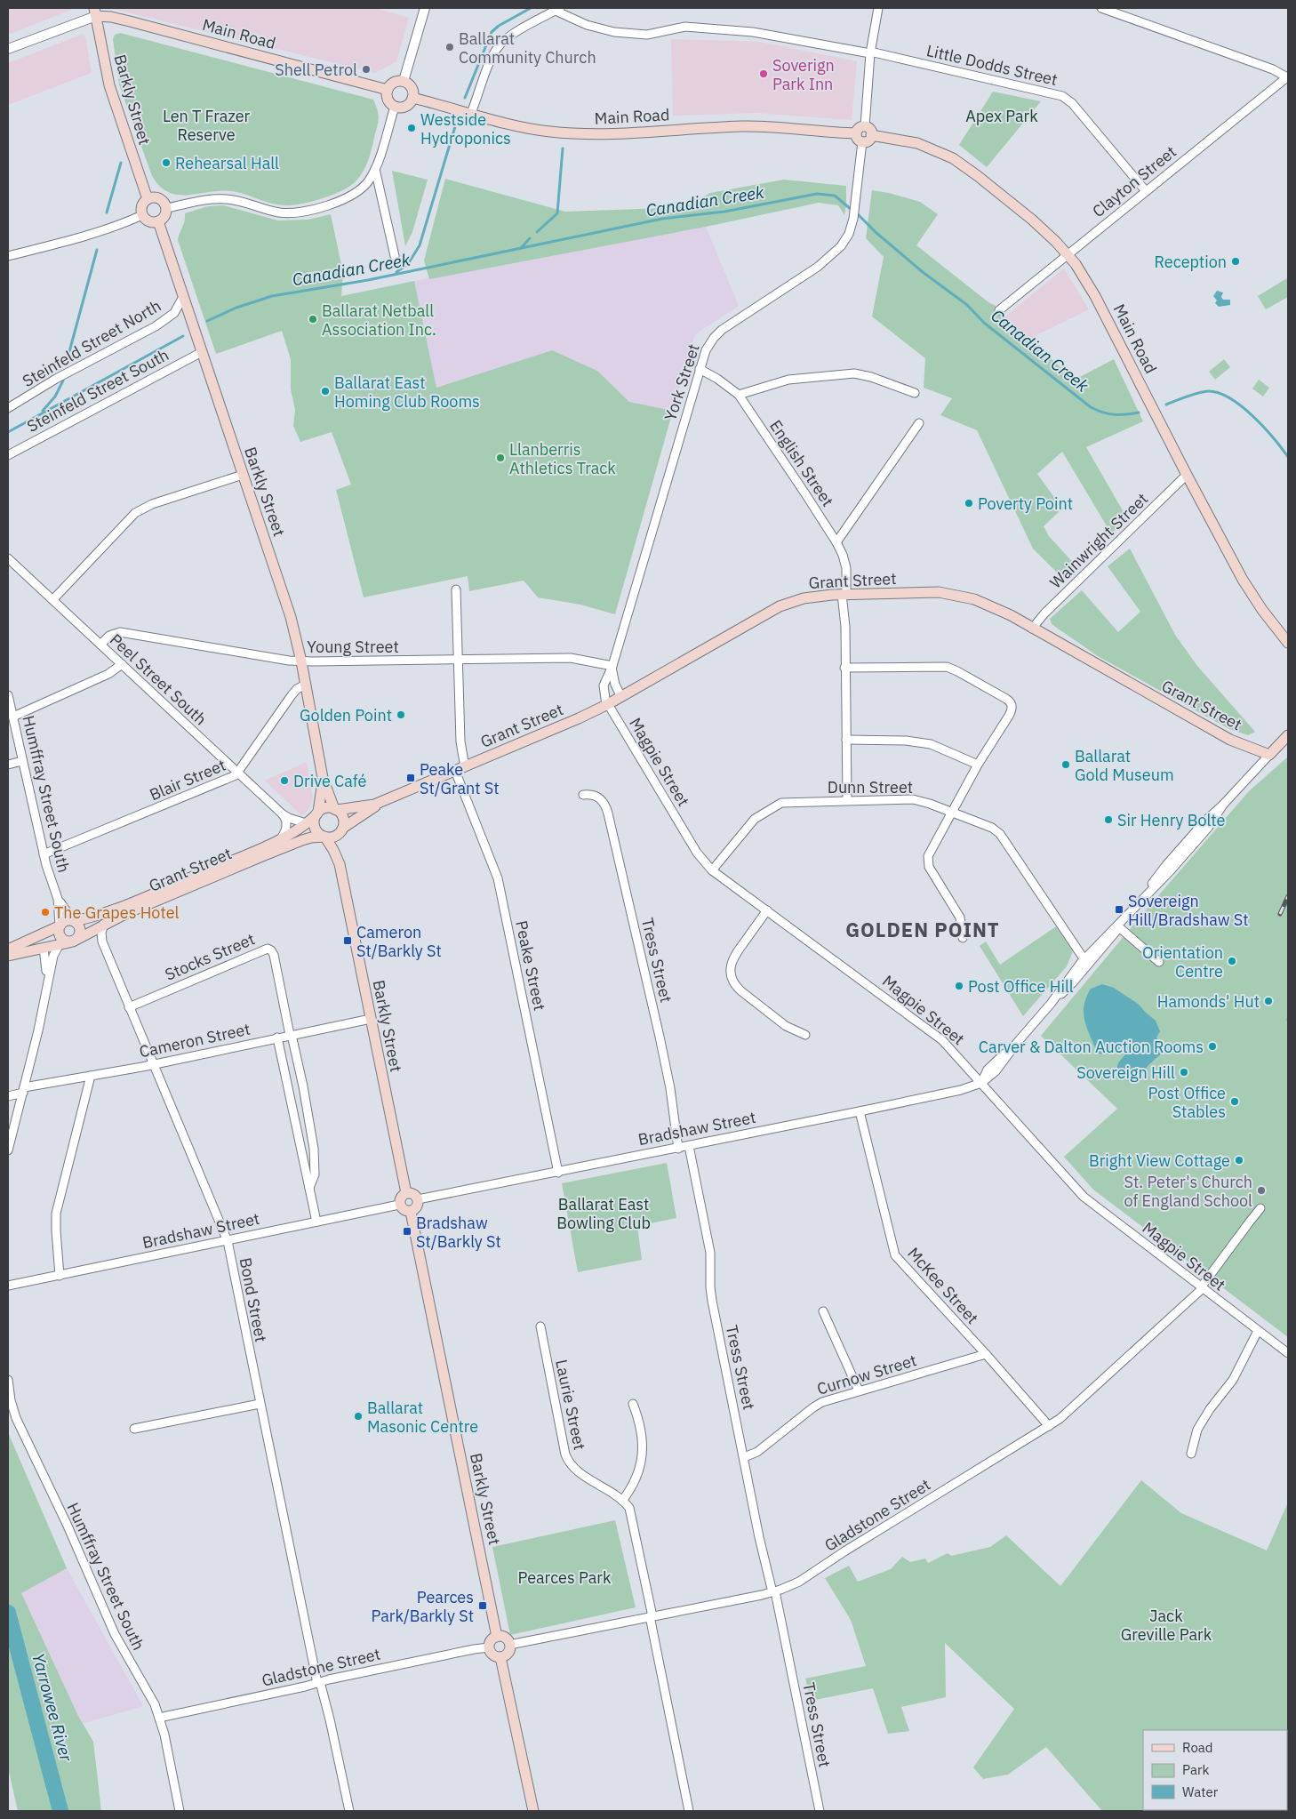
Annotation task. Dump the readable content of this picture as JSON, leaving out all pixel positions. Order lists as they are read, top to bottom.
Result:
{
  "streets": {
    "main road": ["Main Road", "Barkly Street", "Grant Street"],
    "street": [
      "Little Dodds Street",
      "Clayton Street",
      "Steinfeld Street North",
      "York Street",
      "Steinfeld Street South",
      "English Street",
      "Wainwright Street",
      "Young Street",
      "Peel Street South",
      "Magpie Street",
      "Blair Street",
      "Dunn Street",
      "Humffray Street South",
      "Stocks Street",
      "Tress Street",
      "Peake Street",
      "Cameron Street",
      "Bradshaw Street",
      "McKee Street",
      "Bond Street",
      "Curnow Street",
      "Laurie Street",
      "Gladstone Street"
    ]
  },
  "crossings": [
    ["Main Road", "Barkly Street"],
    ["Main Road", "Clayton Street"],
    ["Main Road", "York Street"],
    ["Main Road", "Wainwright Street"],
    ["Little Dodds Street", "Clayton Street"],
    ["Barkly Street", "Steinfeld Street North"],
    ["Barkly Street", "Steinfeld Street South"],
    ["Barkly Street", "Grant Street"],
    ["Barkly Street", "Young Street"],
    ["Barkly Street", "Blair Street"],
    ["Barkly Street", "Cameron Street"],
    ["Barkly Street", "Bradshaw Street"],
    ["Barkly Street", "Gladstone Street"],
    ["York Street", "English Street"],
    ["York Street", "Grant Street"],
    ["York Street", "Young Street"],
    ["York Street", "Magpie Street"],
    ["English Street", "Grant Street"],
    ["English Street", "Dunn Street"],
    ["Wainwright Street", "Grant Street"],
    ["Grant Street", "Peel Street South"],
    ["Grant Street", "Magpie Street"],
    ["Grant Street", "Humffray Street South"],
    ["Grant Street", "Peake Street"],
    ["Grant Street", "Bond Street"],
    ["Young Street", "Peel Street South"],
    ["Young Street", "Peake Street"],
    ["Peel Street South", "Blair Street"],
    ["Magpie Street", "Dunn Street"],
    ["Magpie Street", "Bradshaw Street"],
    ["Magpie Street", "Gladstone Street"],
    ["Blair Street", "Humffray Street South"],
    ["Humffray Street South", "Gladstone Street"],
    ["Stocks Street", "Cameron Street"],
    ["Stocks Street", "Bradshaw Street"],
    ["Stocks Street", "Bond Street"],
    ["Tress Street", "Bradshaw Street"],
    ["Tress Street", "Curnow Street"],
    ["Tress Street", "Gladstone Street"],
    ["Peake Street", "Bradshaw Street"],
    ["Cameron Street", "Bond Street"],
    ["Bradshaw Street", "McKee Street"],
    ["Bradshaw Street", "Bond Street"],
    ["McKee Street", "Curnow Street"],
    ["McKee Street", "Gladstone Street"],
    ["Bond Street", "Gladstone Street"],
    ["Laurie Street", "Gladstone Street"]
  ],
  "districts": ["GOLDEN POINT"],
  "water": ["Canadian Creek", "Yarrowee River"],
  "parks": [
    "Len T Frazer Reserve",
    "Apex Park",
    "Ballarat East Bowling Club",
    "Pearces Park",
    "Jack Greville Park"
  ],
  "places": {
    "other": [
      "Ballarat Community Church",
      "Shell Petrol",
      "Soverign Park Inn",
      "Westside Hydroponics",
      "Rehearsal Hall",
      "Reception",
      "Ballarat Netball Association Inc.",
      "Ballarat East Homing Club Rooms",
      "Llanberris Athletics Track",
      "Poverty Point",
      "Golden Point",
      "Ballarat Gold Museum",
      "Drive Café",
      "Sir Henry Bolte",
      "The Grapes Hotel",
      "Orientation Centre",
      "Post Office Hill",
      "Hamonds' Hut",
      "Carver & Dalton Auction Rooms",
      "Sovereign Hill",
      "Post Office Stables",
      "Bright View Cottage",
      "St. Peter's Church of England School",
      "Ballarat Masonic Centre"
    ],
    "transit": [
      "Peake St/Grant St",
      "Sovereign Hill/Bradshaw St",
      "Cameron St/Barkly St",
      "Bradshaw St/Barkly St",
      "Pearces Park/Barkly St"
    ]
  },
  "legend": ["Road", "Park", "Water"]
}
